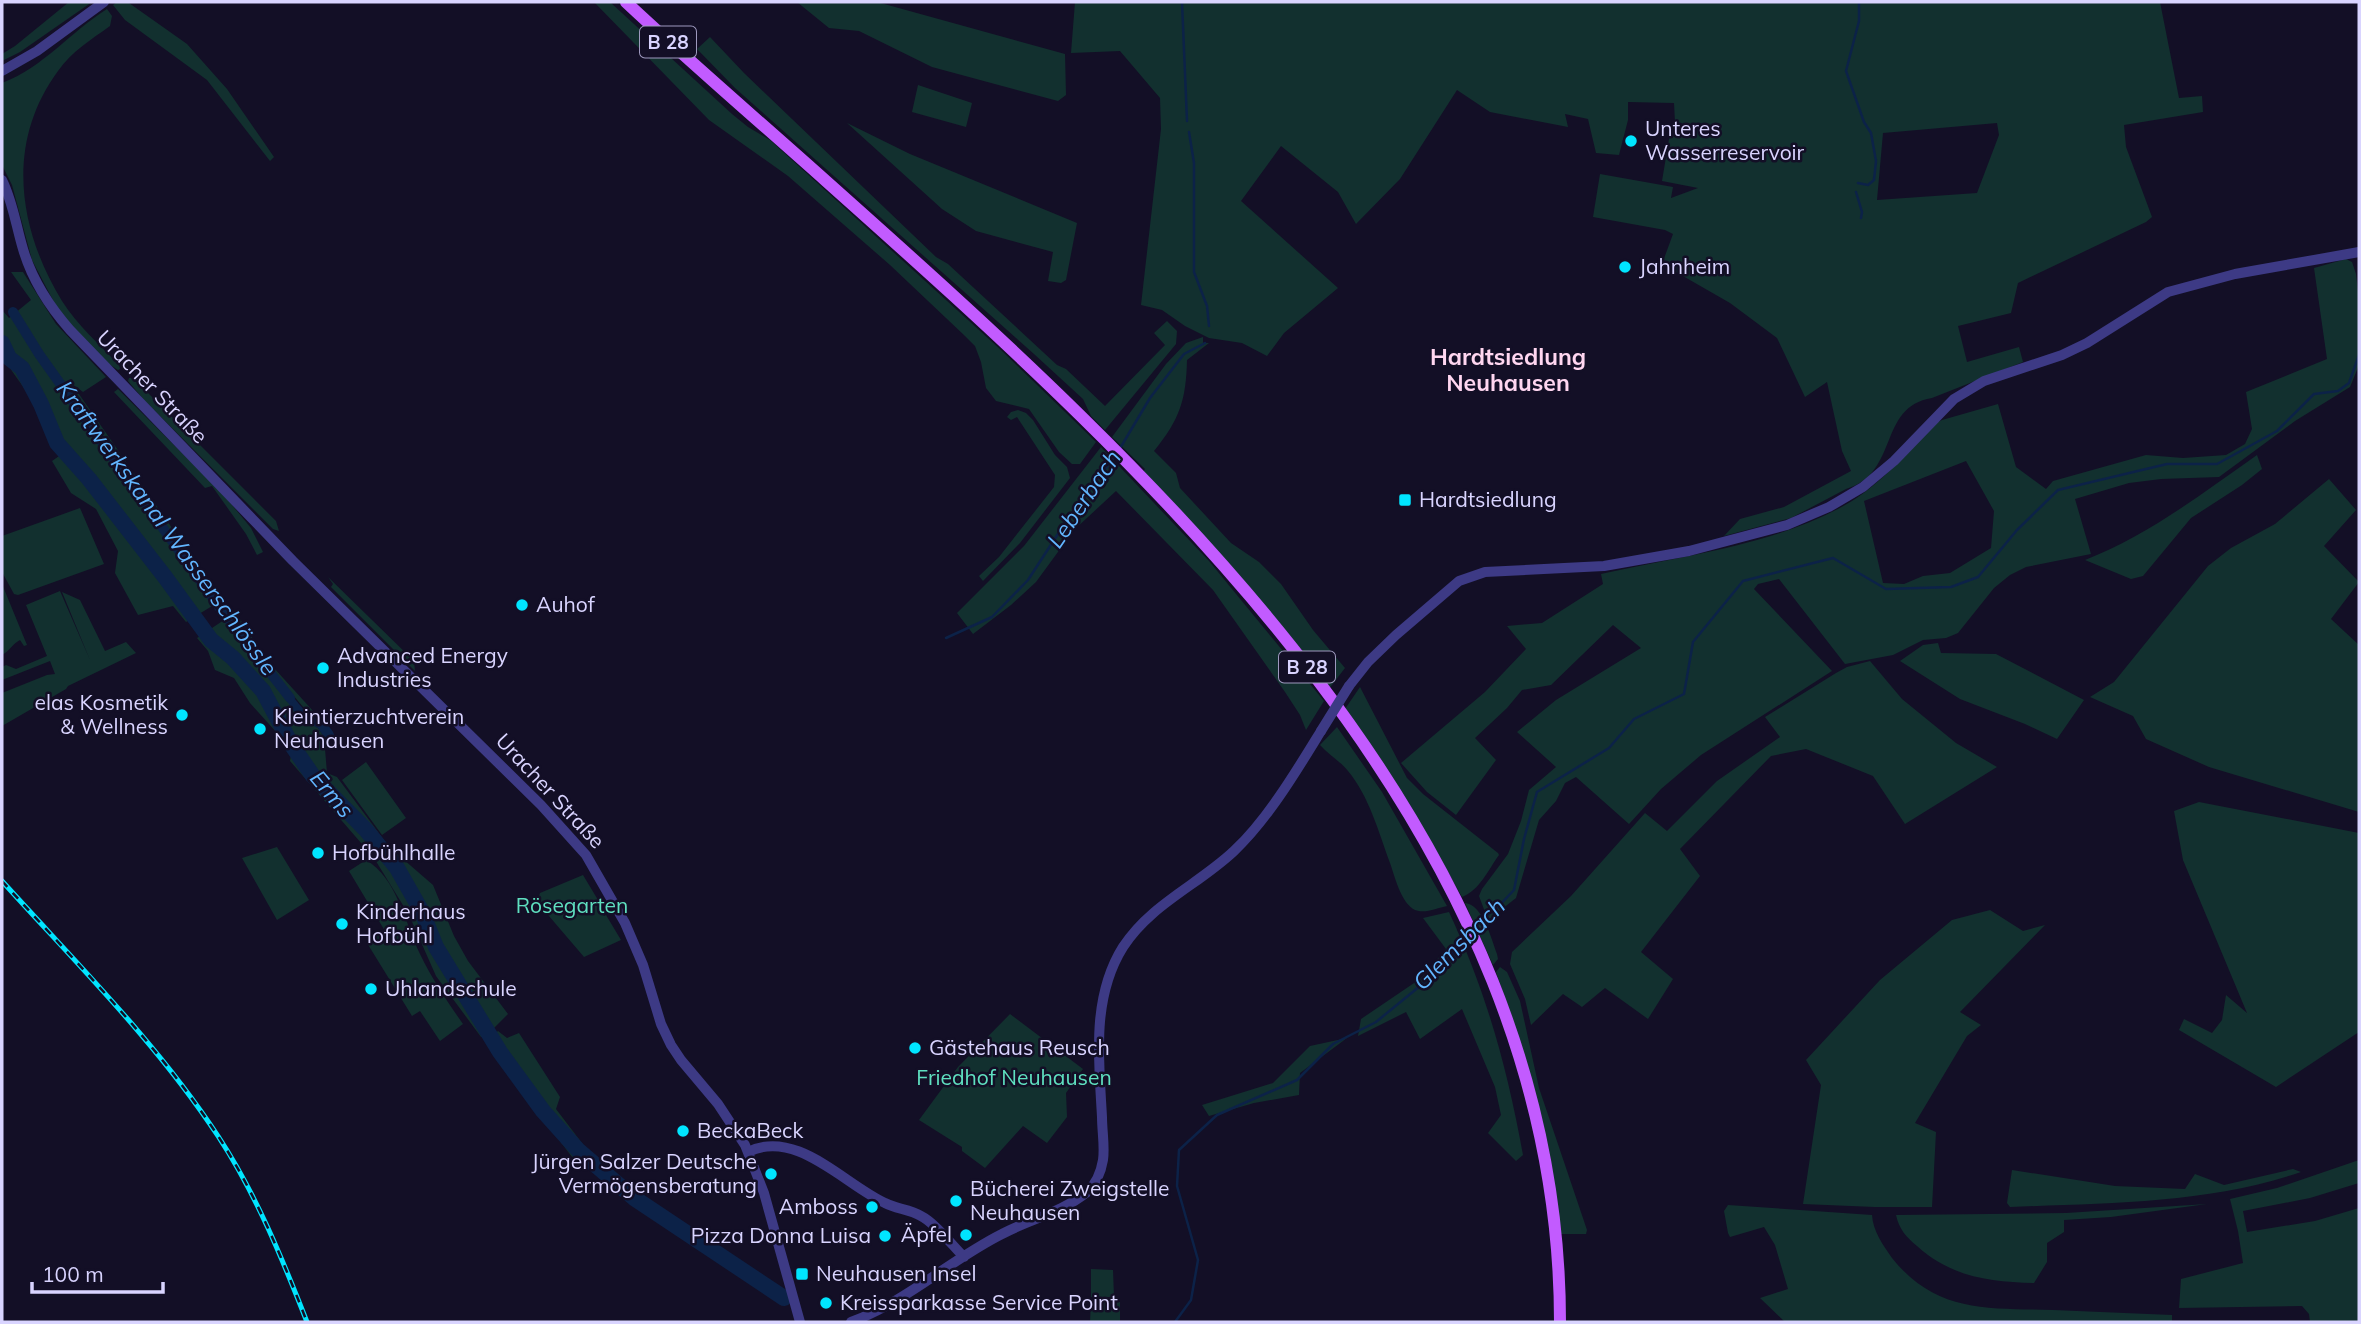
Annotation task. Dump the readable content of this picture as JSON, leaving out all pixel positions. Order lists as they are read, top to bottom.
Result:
{
  "streets": {
    "main road": ["B 28"],
    "street": ["Uracher Straße"]
  },
  "districts": ["Hardtsiedlung Neuhausen"],
  "water": [
    "Leberbach",
    "Kraftwerkskanal Wasserschlössle",
    "Erms",
    "Glemsbach"
  ],
  "parks": ["Rösegarten", "Friedhof Neuhausen"],
  "places": {
    "other": [
      "Unteres Wasserreservoir",
      "Jahnheim",
      "Auhof",
      "Advanced Energy Industries",
      "elas Kosmetik & Wellness",
      "Kleintierzuchtverein Neuhausen",
      "Hofbühlhalle",
      "Kinderhaus Hofbühl",
      "Uhlandschule",
      "Gästehaus Reusch",
      "BeckaBeck",
      "Jürgen Salzer Deutsche Vermögensberatung",
      "Bücherei Zweigstelle Neuhausen",
      "Amboss",
      "Äpfel",
      "Pizza Donna Luisa",
      "Kreissparkasse Service Point"
    ],
    "transit": ["Hardtsiedlung", "Neuhausen Insel"]
  },
  "scale_bar": "100 m"
}
